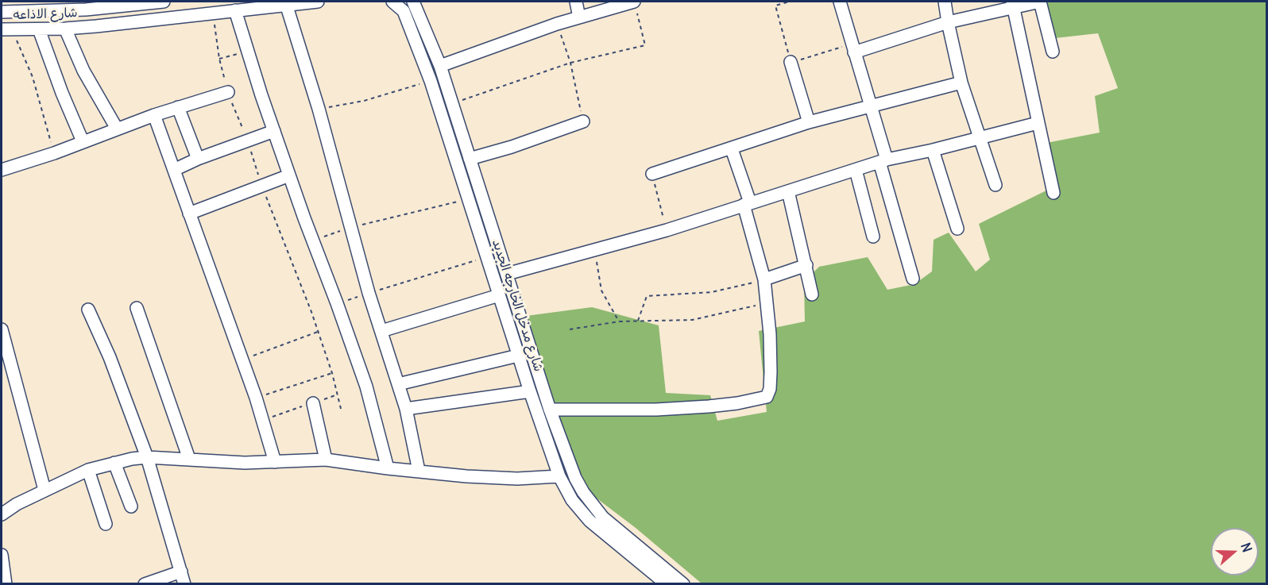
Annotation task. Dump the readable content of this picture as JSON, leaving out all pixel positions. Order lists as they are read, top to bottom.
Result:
{
  "streets": {
    "street": ["شارع الاذاعه", "شارع مدخل الخارجه الجديد"]
  },
  "north": "right"
}
